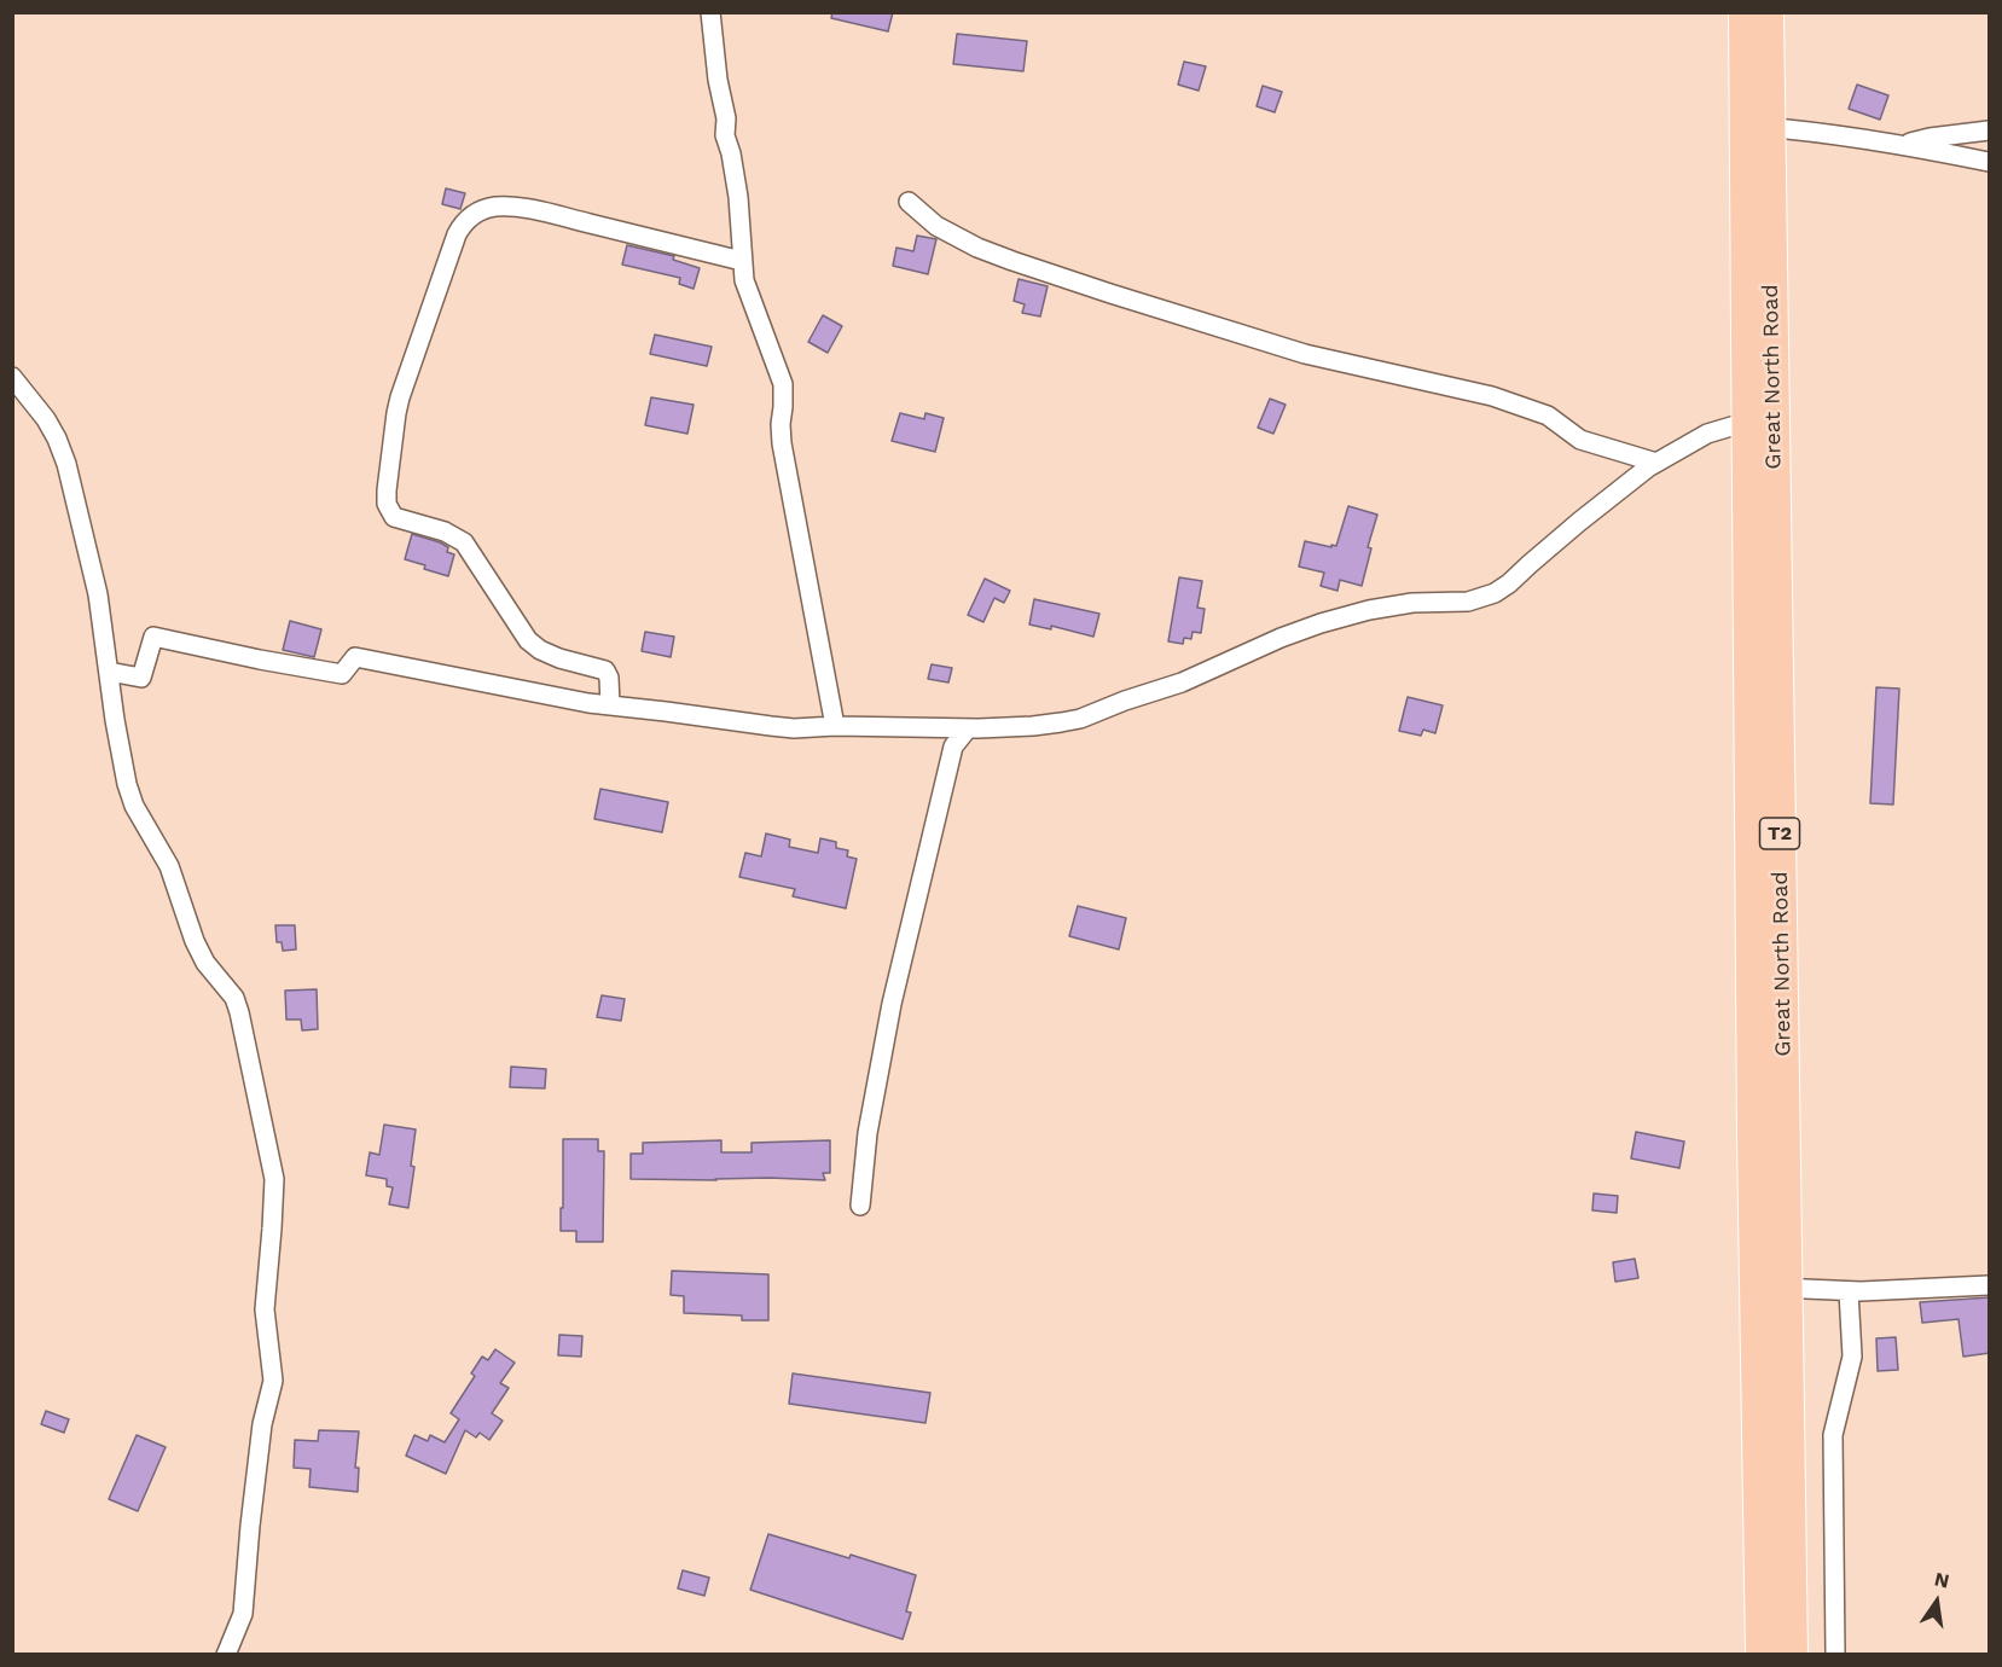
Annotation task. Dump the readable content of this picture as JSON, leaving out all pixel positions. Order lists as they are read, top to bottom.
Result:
{
  "streets": {
    "highway": ["Great North Road", "T2"]
  },
  "north": "top"
}
